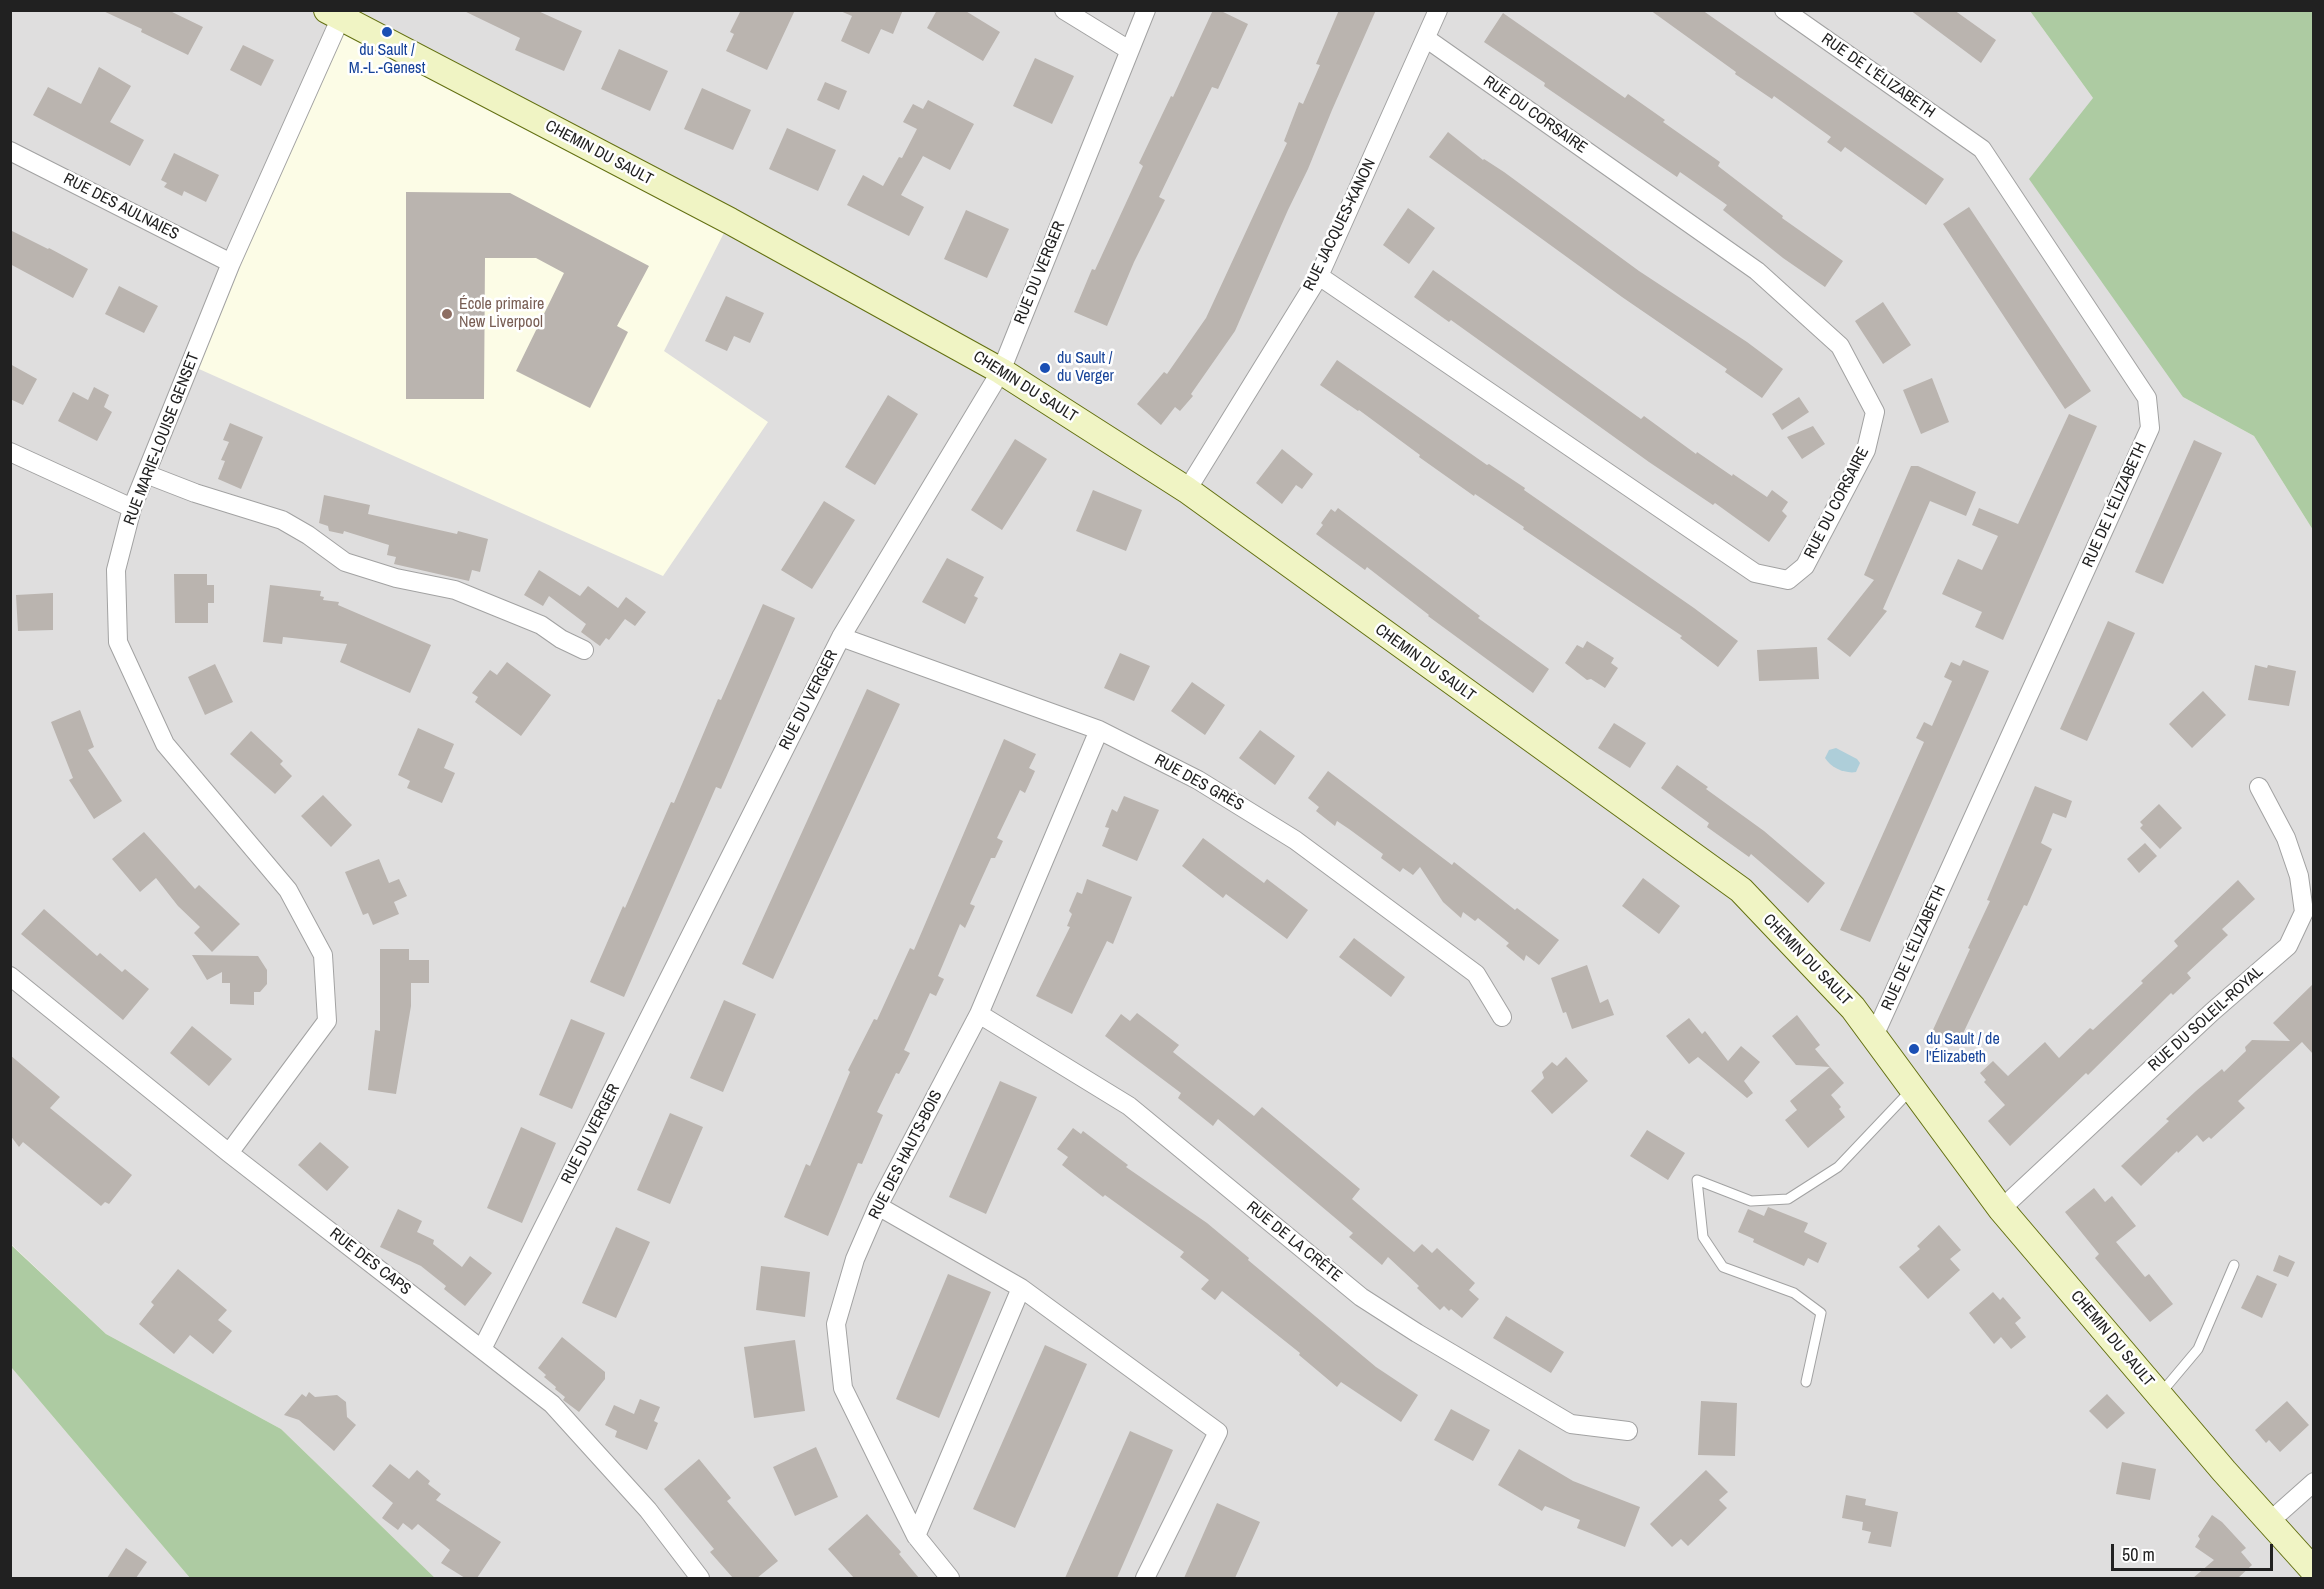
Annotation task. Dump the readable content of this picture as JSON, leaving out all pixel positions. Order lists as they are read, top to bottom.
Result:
{
  "streets": {
    "street": [
      "RUE DE L'ÉLIZABETH",
      "RUE DU CORSAIRE",
      "CHEMIN DU SAULT",
      "RUE DES AULNAIES",
      "RUE JACQUES-KANON",
      "RUE DU VERGER",
      "RUE MARIE-LOUISE GENSET",
      "RUE DES GRÈS",
      "RUE DU SOLEIL-ROYAL",
      "RUE DES HAUTS-BOIS",
      "RUE DE LA CRÊTE",
      "RUE DES CAPS"
    ]
  },
  "crossings": [
    ["RUE DE L'ÉLIZABETH", "CHEMIN DU SAULT"],
    ["RUE DU CORSAIRE", "RUE JACQUES-KANON"],
    ["CHEMIN DU SAULT", "RUE JACQUES-KANON"],
    ["CHEMIN DU SAULT", "RUE DU VERGER"],
    ["CHEMIN DU SAULT", "RUE MARIE-LOUISE GENSET"],
    ["CHEMIN DU SAULT", "RUE DU SOLEIL-ROYAL"],
    ["RUE DES AULNAIES", "RUE MARIE-LOUISE GENSET"],
    ["RUE DU VERGER", "RUE DES GRÈS"],
    ["RUE DU VERGER", "RUE DES CAPS"],
    ["RUE MARIE-LOUISE GENSET", "RUE DES CAPS"],
    ["RUE DES GRÈS", "RUE DES HAUTS-BOIS"],
    ["RUE DES HAUTS-BOIS", "RUE DE LA CRÊTE"]
  ],
  "places": [
    "du Sault / M.-L.-Genest",
    "École primaire New Liverpool",
    "du Sault / du Verger",
    "du Sault / de l'Élizabeth"
  ],
  "scale_bar": "50 m"
}
